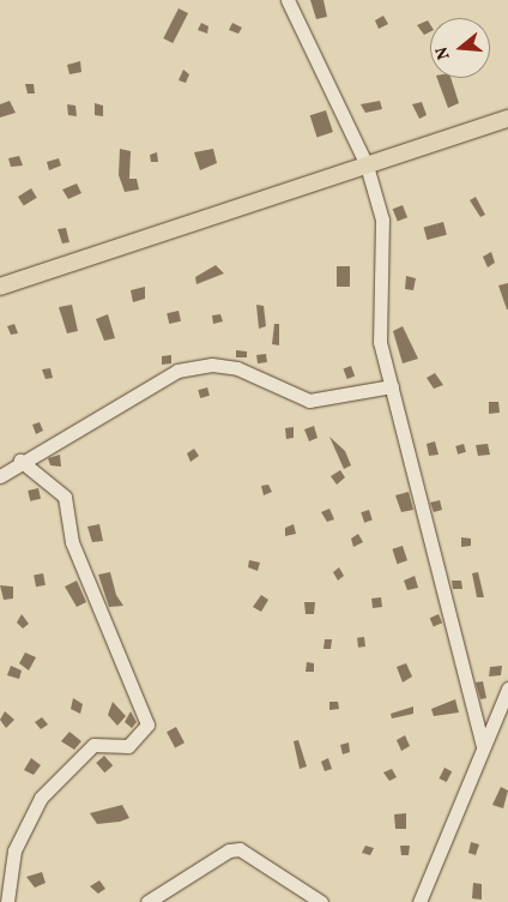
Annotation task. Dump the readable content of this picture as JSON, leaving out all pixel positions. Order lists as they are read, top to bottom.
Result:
{
  "north": "left"
}
